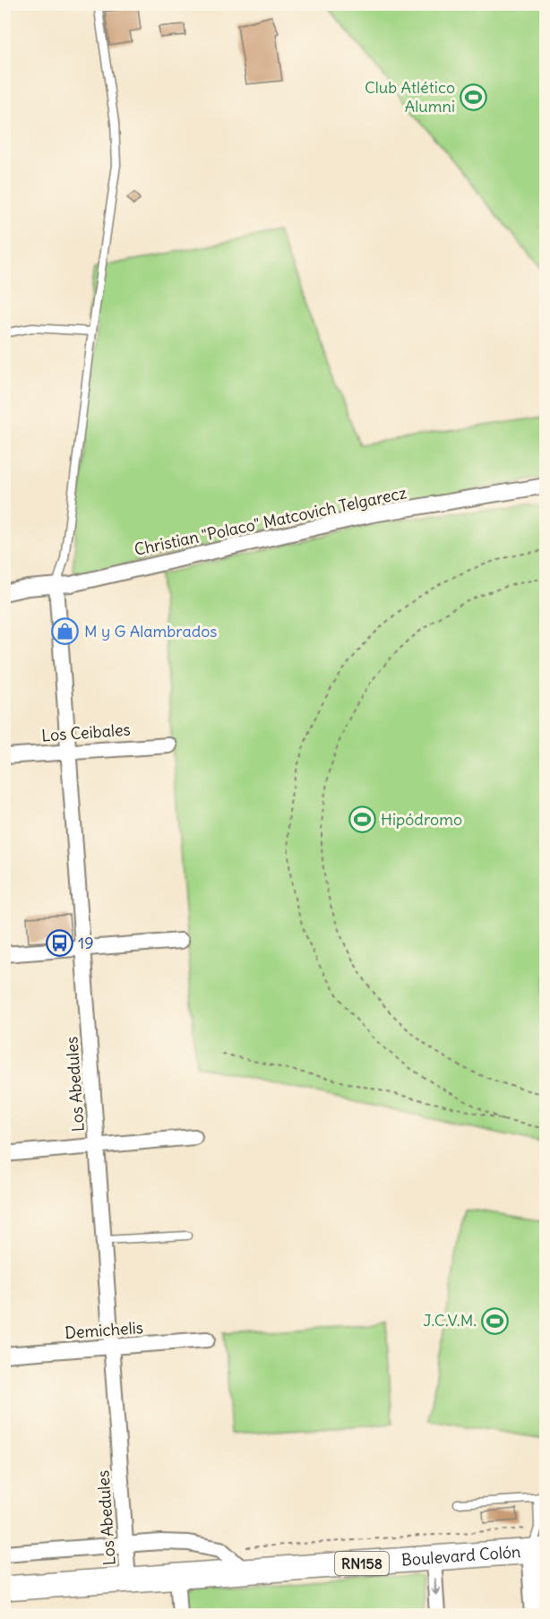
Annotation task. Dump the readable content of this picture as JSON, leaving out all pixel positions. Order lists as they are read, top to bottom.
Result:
{
  "streets": {
    "highway": ["Boulevard Colón", "RN158"],
    "street": [
      "Christian \"Polaco\" Matcovich Telgarecz",
      "Los Ceibales",
      "Los Abedules",
      "Demichelis"
    ]
  },
  "crossings": [
    ["Christian \"Polaco\" Matcovich Telgarecz", "Los Abedules"],
    ["Los Ceibales", "Los Abedules"],
    ["Los Abedules", "Demichelis"],
    ["Los Abedules", "Boulevard Colón"]
  ],
  "places": {
    "sports": ["Club Atlético Alumni", "Hipódromo", "J.C.V.M."],
    "shop": ["M y G Alambrados"],
    "bus stop": ["19"]
  }
}
